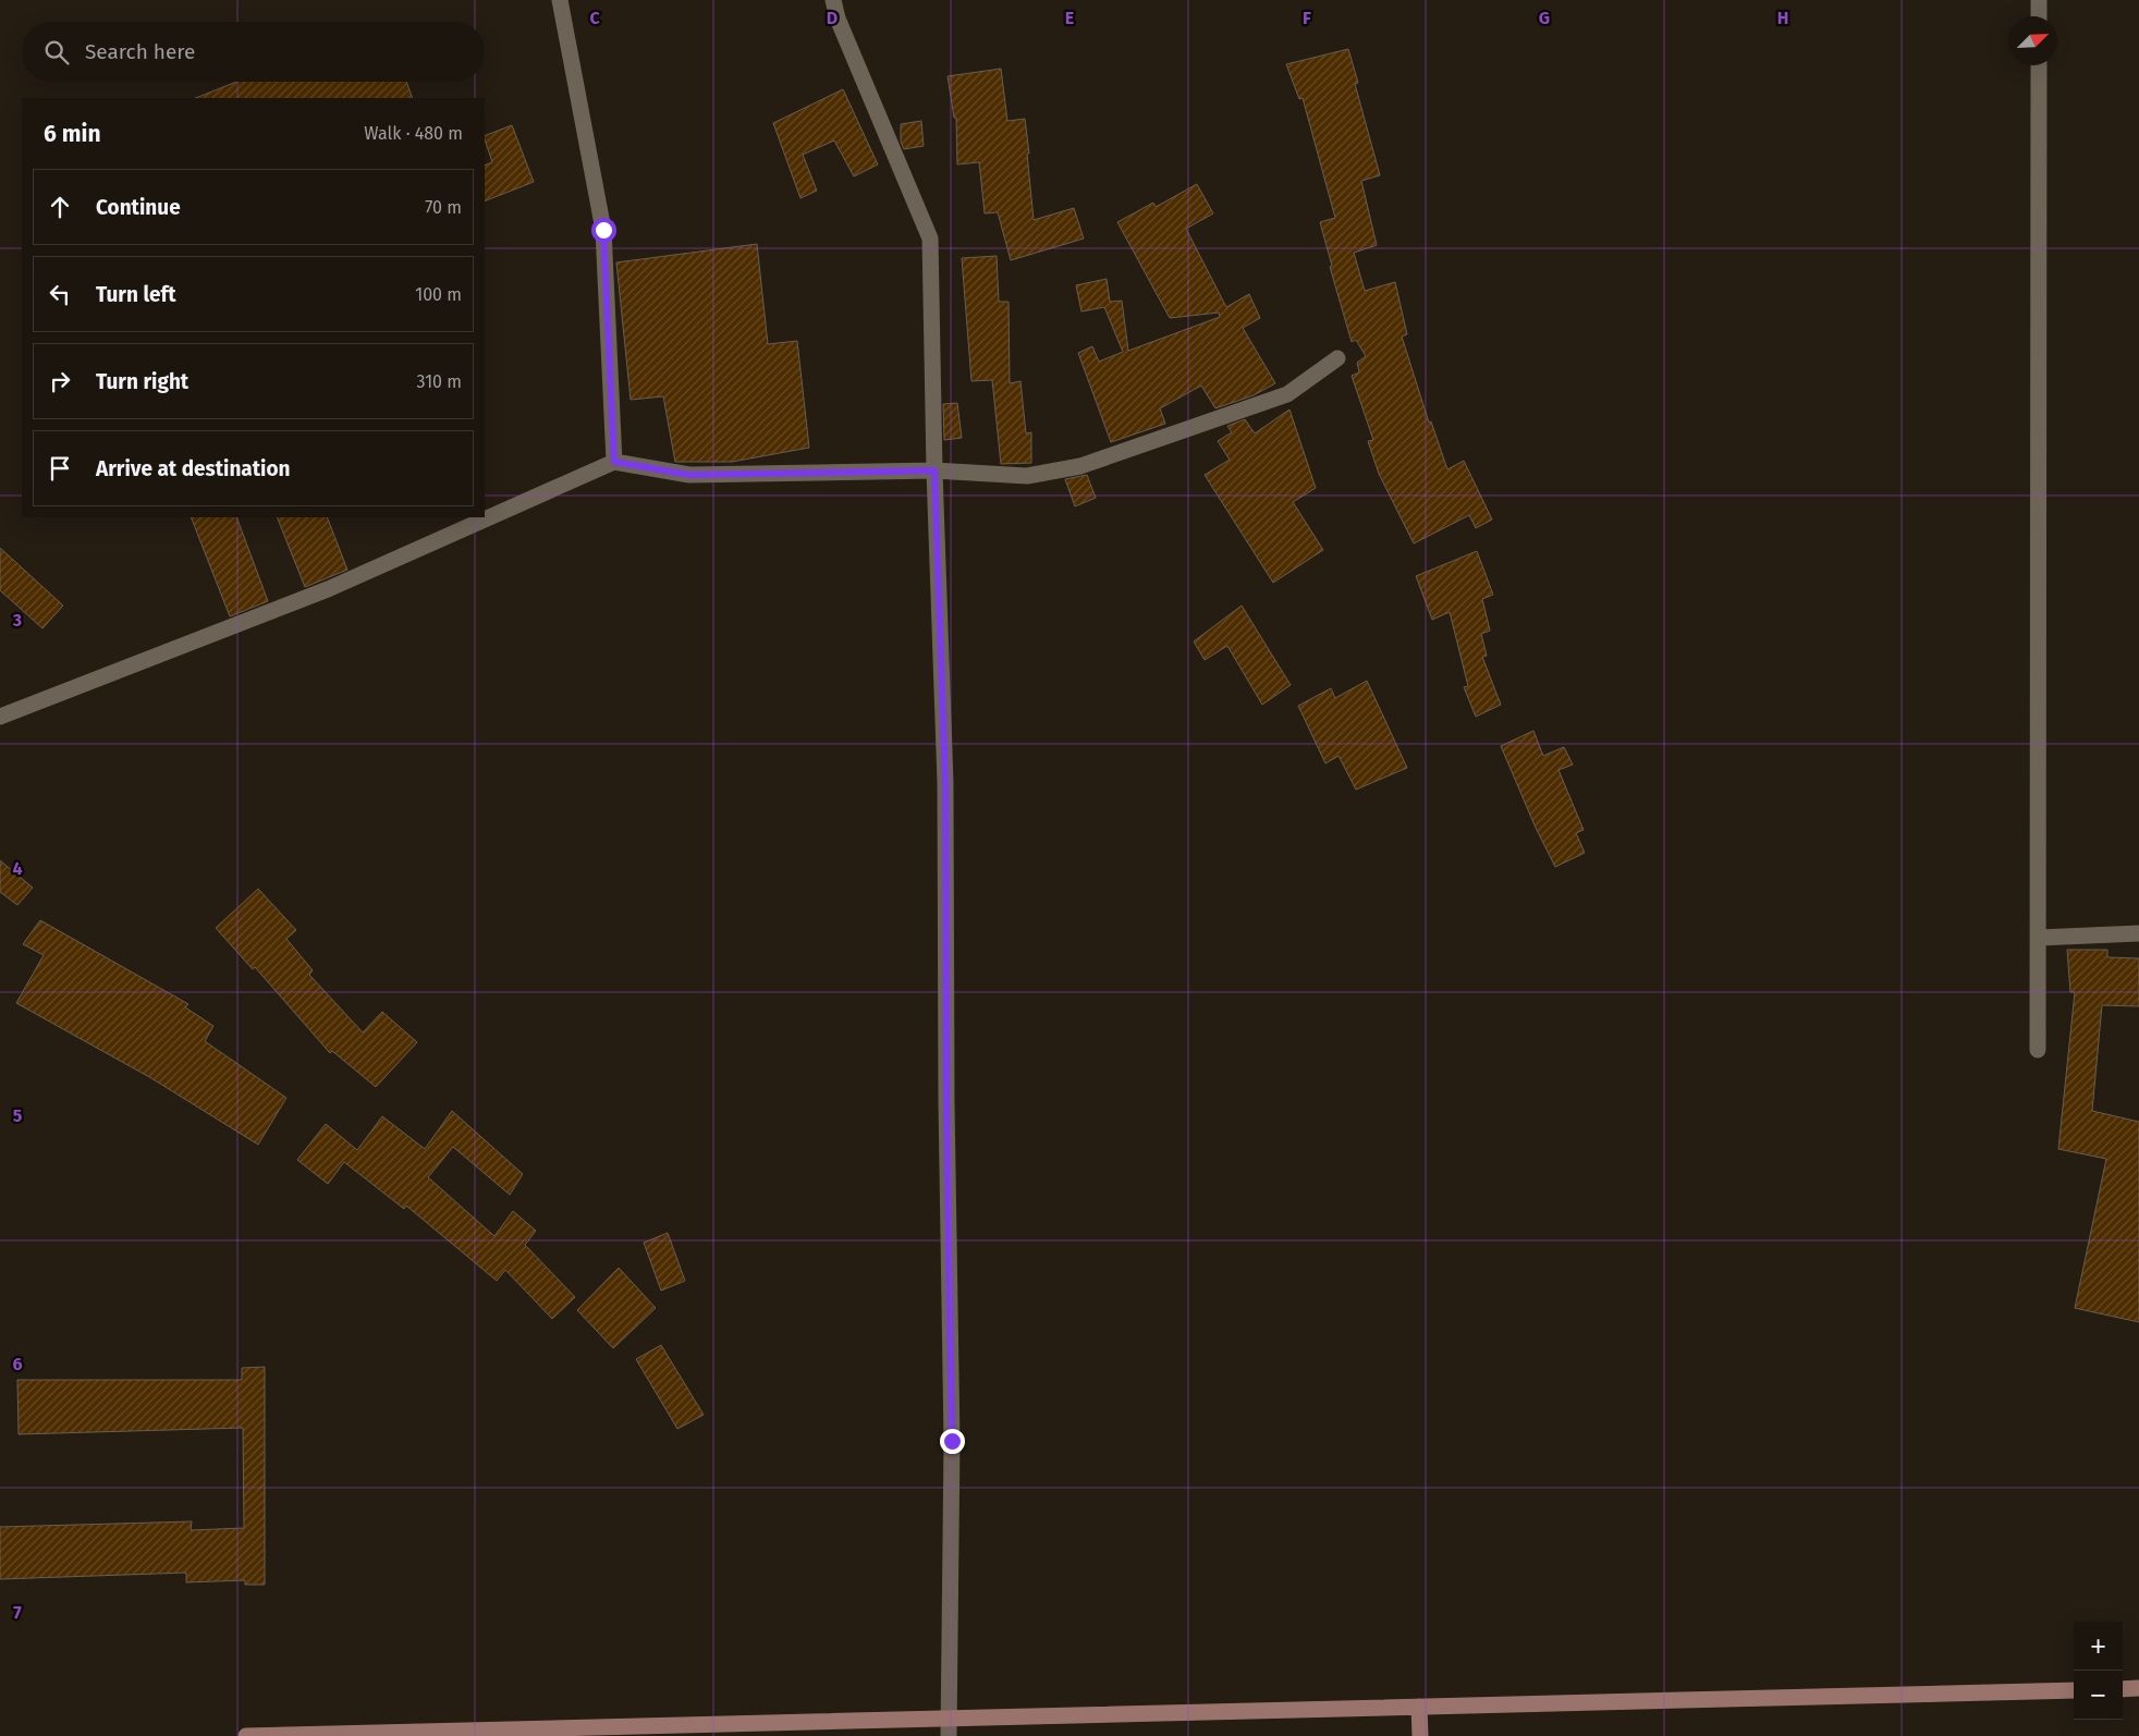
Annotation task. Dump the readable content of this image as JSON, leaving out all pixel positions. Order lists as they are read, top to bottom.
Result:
{
  "north": "top right",
  "page": {
    "search": "Search here",
    "heading": ["6 min", "Walk · 480 m"],
    "list": [
      ["Continue", "70 m"],
      ["Turn left", "100 m"],
      ["Turn right", "310 m"],
      "Arrive at destination"
    ],
    "map_buttons": ["+", "−"]
  },
  "grid": {
    "columns": [
      "C",
      "D",
      "E",
      "F",
      "G",
      "H"
    ],
    "rows": [
      "3",
      "4",
      "5",
      "6",
      "7"
    ]
  }
}
